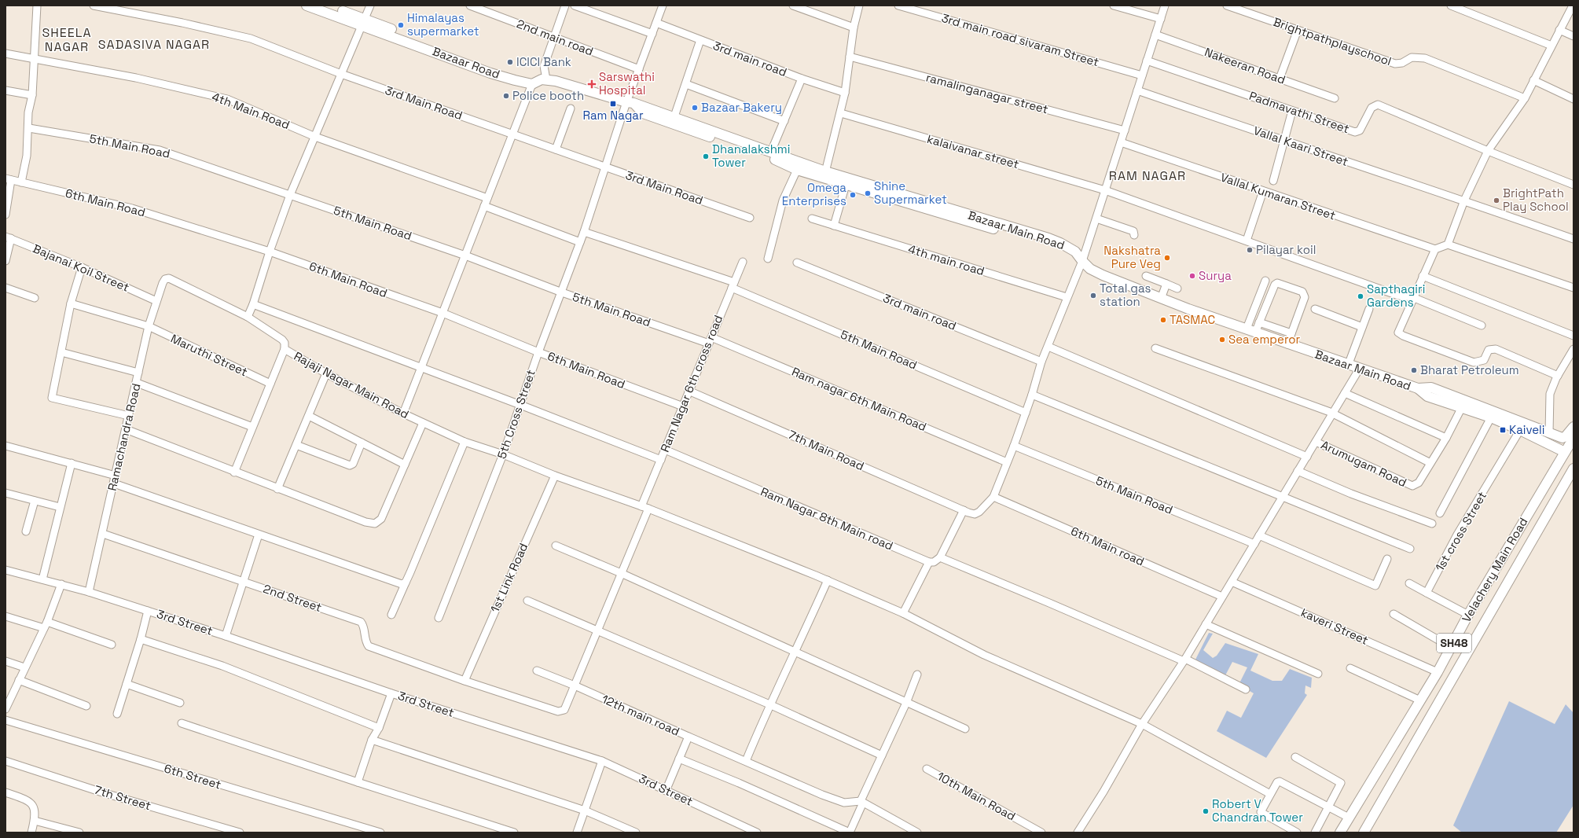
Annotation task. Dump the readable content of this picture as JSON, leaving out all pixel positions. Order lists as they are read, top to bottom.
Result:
{
  "streets": {
    "main road": [
      "Bazaar Road",
      "Bazaar Main Road",
      "Velachery Main Road",
      "SH48"
    ],
    "street": [
      "2nd main road",
      "3rd main road sivaram Street",
      "Brightpathplayschool",
      "3rd main road",
      "Nakeeran Road",
      "ramalinganagar street",
      "3rd Main Road",
      "4th Main Road",
      "Padmavathi Street",
      "5th Main Road",
      "Vallal Kaari Street",
      "kalaivanar street",
      "Vallal Kumaran Street",
      "6th Main Road",
      "4th main road",
      "Bajanai Koil Street",
      "Maruthi Street",
      "Ram Nagar 6th cross road",
      "Rajaji Nagar Main Road",
      "Ram nagar 6th Main Road",
      "5th Cross Street",
      "Ramachandra Road",
      "7th Main Road",
      "Arumugam Road",
      "Ram Nagar 8th Main road",
      "1st cross Street",
      "6th Main road",
      "1st Link Road",
      "2nd Street",
      "3rd Street",
      "kaveri Street",
      "12th main road",
      "6th Street",
      "10th Main Road",
      "7th Street"
    ]
  },
  "crossings": [
    ["2nd main road", "5th Cross Street"],
    ["3rd main road", "5th Cross Street"],
    ["Bazaar Road", "Bazaar Main Road"],
    ["Bazaar Road", "5th Cross Street"],
    ["3rd Main Road", "5th Cross Street"],
    ["5th Main Road", "Ram Nagar 6th cross road"],
    ["5th Main Road", "Ram nagar 6th Main Road"],
    ["5th Main Road", "5th Cross Street"],
    ["6th Main Road", "Ram Nagar 6th cross road"],
    ["6th Main Road", "5th Cross Street"],
    ["Bazaar Main Road", "1st cross Street"],
    ["Bazaar Main Road", "Velachery Main Road"],
    ["Bajanai Koil Street", "Ramachandra Road"],
    ["Maruthi Street", "Ramachandra Road"],
    ["Ram Nagar 6th cross road", "Rajaji Nagar Main Road"],
    ["Ram Nagar 6th cross road", "Ram nagar 6th Main Road"],
    ["Ram Nagar 6th cross road", "7th Main Road"],
    ["Ram Nagar 6th cross road", "Ram Nagar 8th Main road"],
    ["Ram Nagar 6th cross road", "1st Link Road"],
    ["Ram Nagar 6th cross road", "2nd Street"],
    ["Ram Nagar 6th cross road", "12th main road"],
    ["Rajaji Nagar Main Road", "5th Cross Street"],
    ["Rajaji Nagar Main Road", "Ramachandra Road"],
    ["Rajaji Nagar Main Road", "1st Link Road"],
    ["Ramachandra Road", "2nd Street"],
    ["Ramachandra Road", "3rd Street"],
    ["7th Main Road", "6th Main road"],
    ["Velachery Main Road", "kaveri Street"],
    ["1st Link Road", "2nd Street"],
    ["3rd Street", "12th main road"]
  ],
  "districts": ["SHEELA NAGAR", "SADASIVA NAGAR", "RAM NAGAR"],
  "places": {
    "other": [
      "Himalayas supermarket",
      "ICICI Bank",
      "Police booth",
      "Bazaar Bakery",
      "Dhanalakshmi Tower",
      "Shine Supermarket",
      "Omega Enterprises",
      "BrightPath Play School",
      "Pilayar koil",
      "Nakshatra Pure Veg",
      "Surya",
      "Total gas station",
      "Sapthagiri Gardens",
      "TASMAC",
      "Sea emperor",
      "Bharat Petroleum",
      "Robert V Chandran Tower"
    ],
    "health": ["Sarswathi Hospital"],
    "transit": ["Ram Nagar", "Kaiveli"]
  }
}
